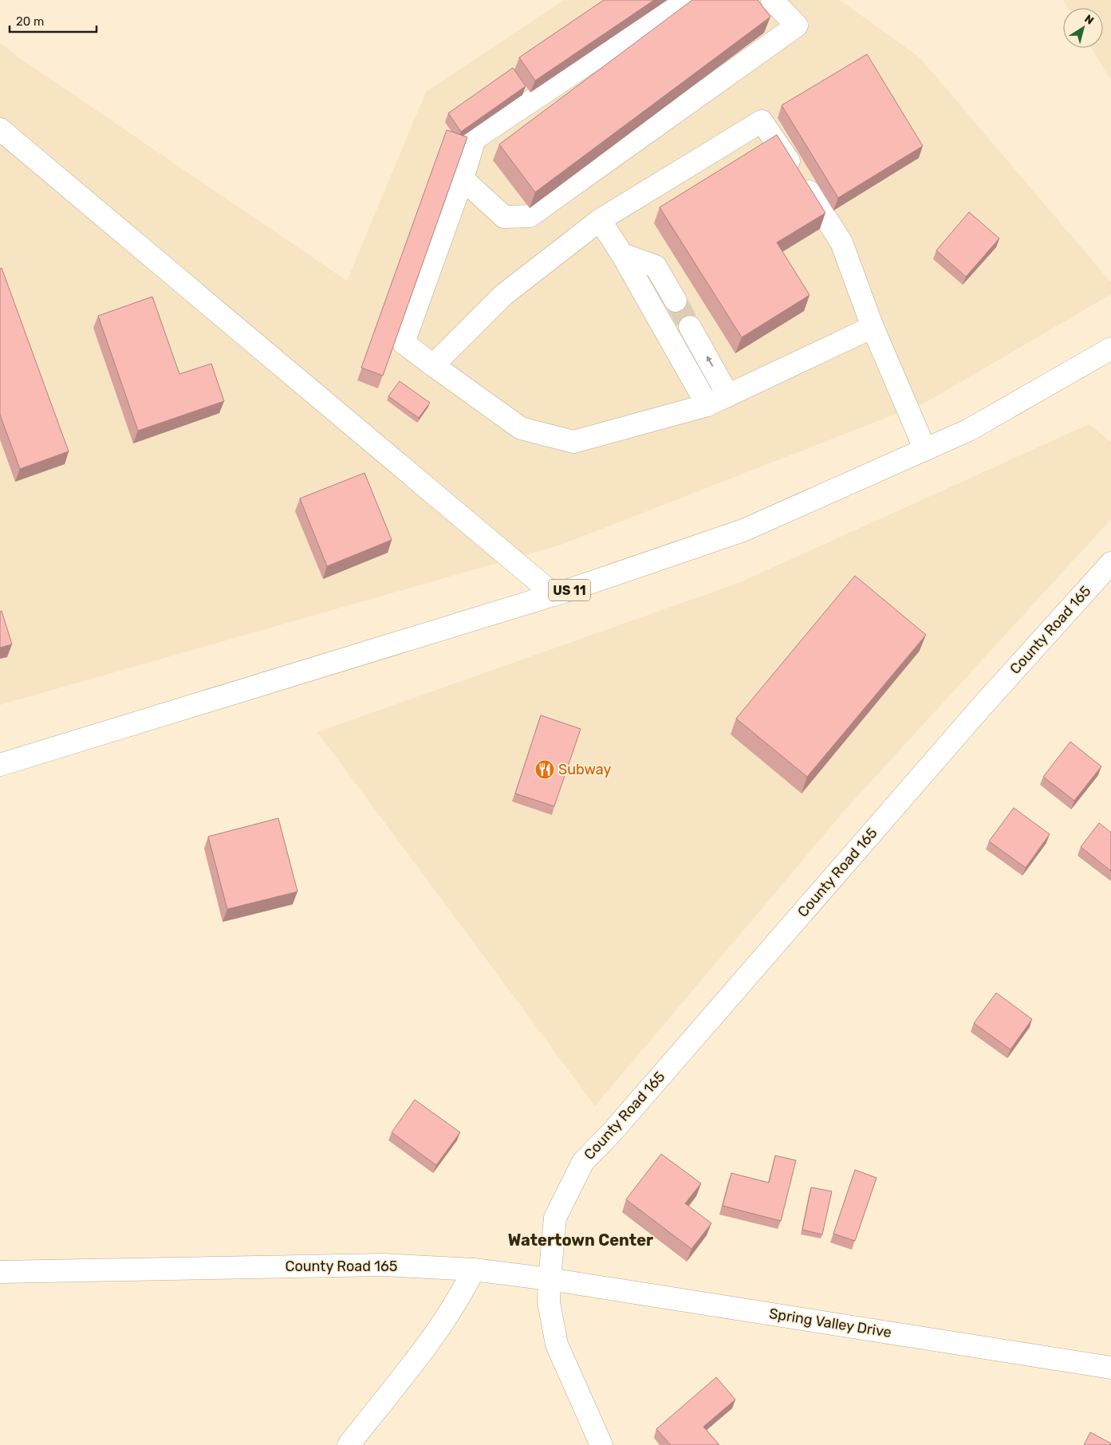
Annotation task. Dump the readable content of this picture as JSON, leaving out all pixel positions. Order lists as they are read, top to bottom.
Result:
{
  "streets": {
    "street": ["US 11", "County Road 165", "Spring Valley Drive"]
  },
  "crossings": [
    ["County Road 165", "Spring Valley Drive"]
  ],
  "districts": ["Watertown Center"],
  "places": {
    "restaurant": ["Subway"]
  },
  "scale_bar": "20 m",
  "north": "top right"
}
